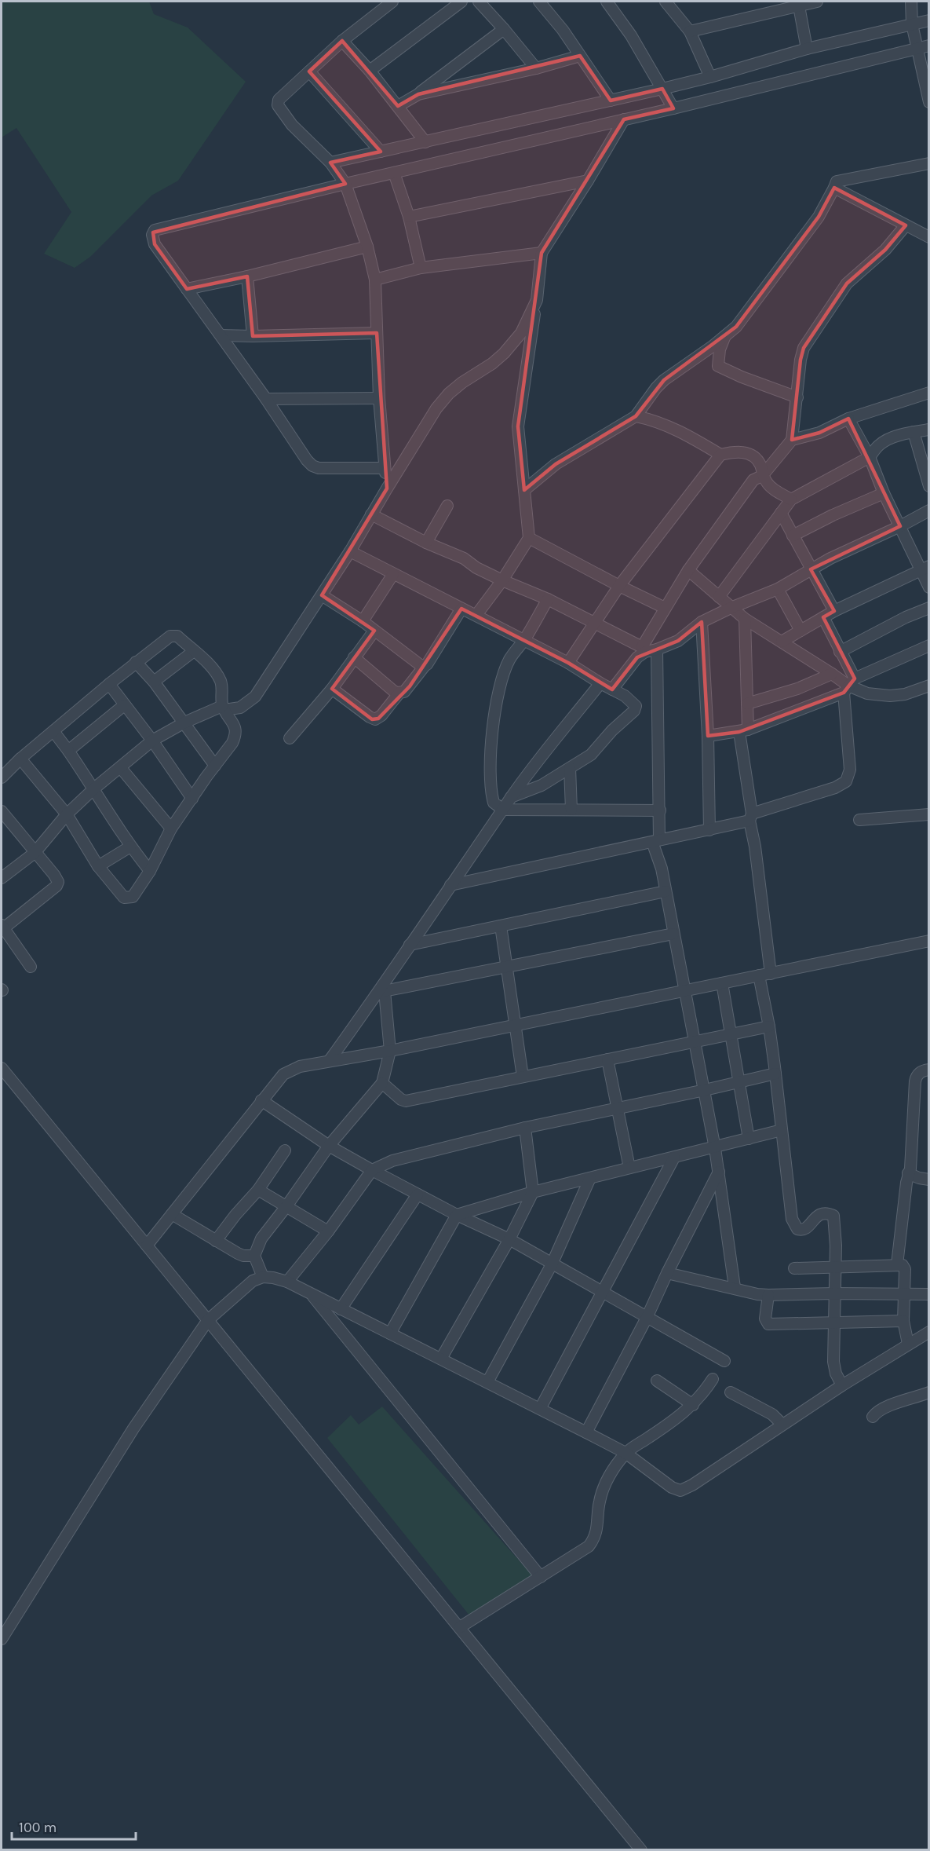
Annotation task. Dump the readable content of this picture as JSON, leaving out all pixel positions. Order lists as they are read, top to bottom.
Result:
{
  "scale_bar": "100 m"
}
